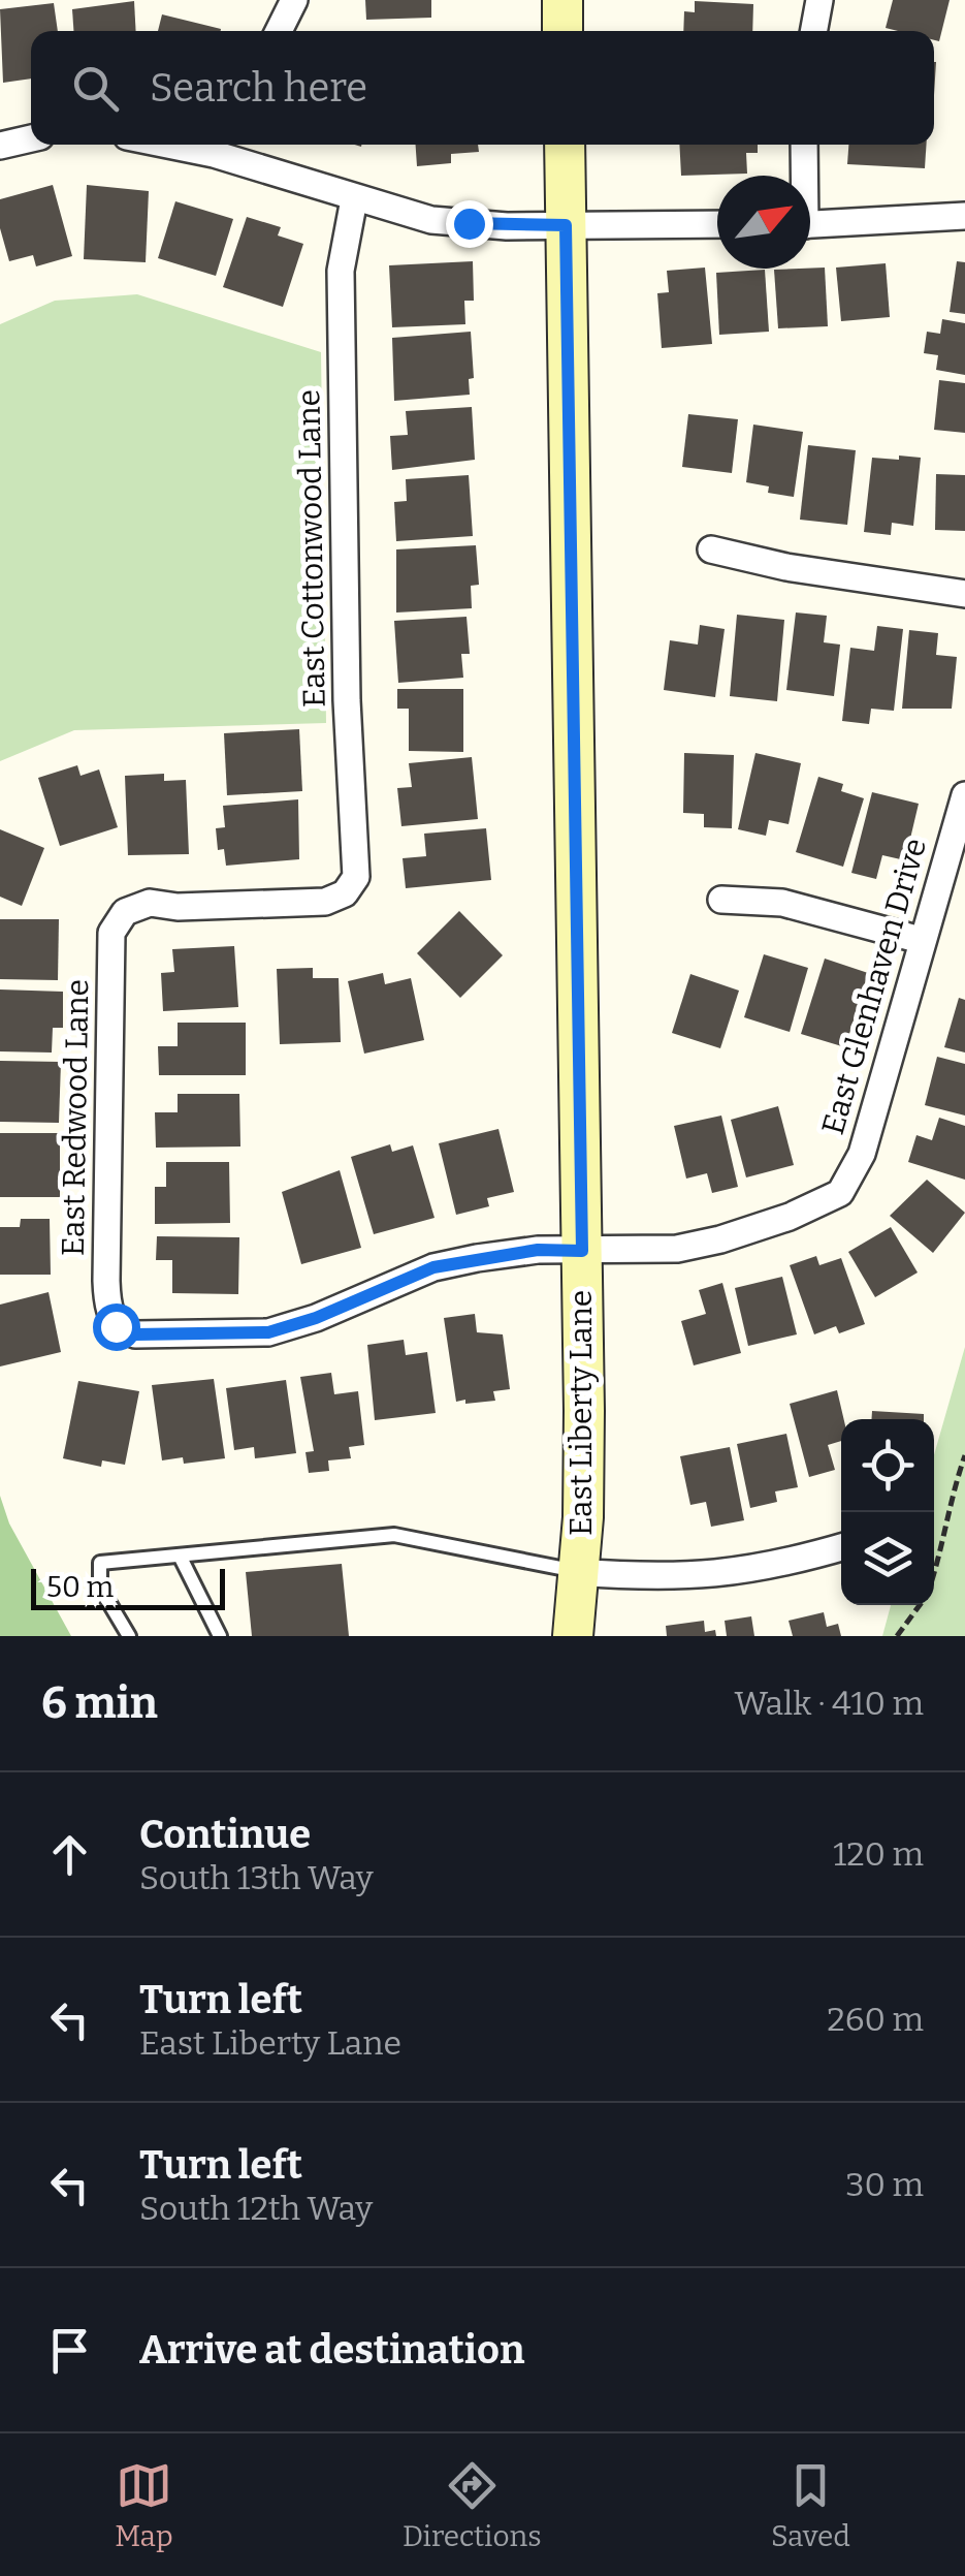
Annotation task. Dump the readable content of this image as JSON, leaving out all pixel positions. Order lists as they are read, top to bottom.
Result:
{
  "streets": {
    "street": [
      "East Cottonwood Lane",
      "East Glenhaven Drive",
      "East Redwood Lane",
      "East Liberty Lane"
    ]
  },
  "crossings": [
    ["East Cottonwood Lane", "East Redwood Lane"],
    ["East Glenhaven Drive", "East Redwood Lane"],
    ["East Glenhaven Drive", "East Liberty Lane"],
    ["East Redwood Lane", "East Liberty Lane"]
  ],
  "scale_bar": "50 m",
  "north": "top right",
  "page": {
    "search": "Search here",
    "scale": "50 m",
    "heading": ["6 min", "Walk · 410 m"],
    "list": [
      ["Continue", "South 13th Way", "120 m"],
      ["Turn left", "East Liberty Lane", "260 m"],
      ["Turn left", "South 12th Way", "30 m"],
      "Arrive at destination"
    ],
    "nav": ["Map", "Directions", "Saved"]
  }
}
